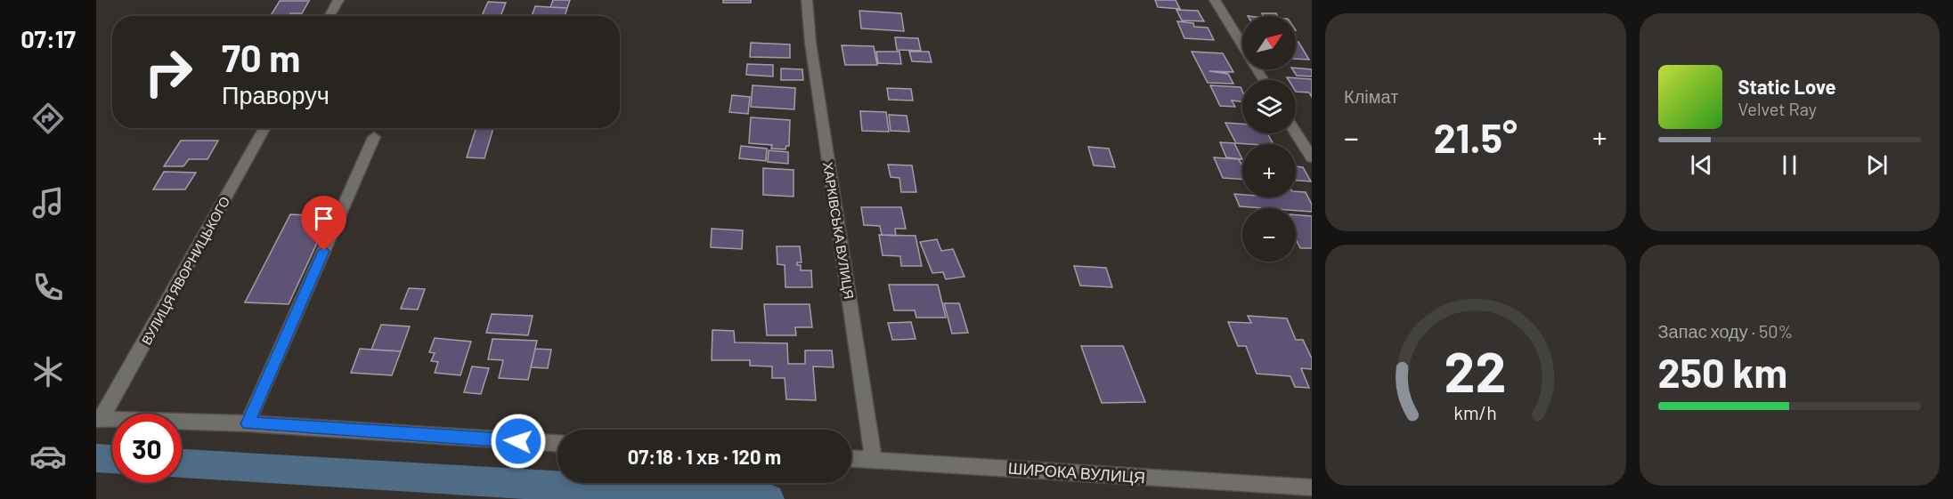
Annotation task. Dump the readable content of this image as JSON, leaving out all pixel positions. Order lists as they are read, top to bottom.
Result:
{
  "streets": {
    "street": ["ХАРКІВСЬКА ВУЛИЦЯ", "ВУЛИЦЯ ЯВОРНИЦЬКОГО", "ШИРОКА ВУЛИЦЯ"]
  },
  "crossings": [
    ["ХАРКІВСЬКА ВУЛИЦЯ", "ШИРОКА ВУЛИЦЯ"]
  ],
  "north": "top right",
  "page": {
    "tabs": "07:17",
    "tile": [
      "Клімат",
      ["Запас ходу · 50%", "250 km"]
    ],
    "map_buttons": ["+", "−"],
    "turn": ["70 m", "Праворуч"],
    "song": ["Static Love", "Velvet Ray"],
    "heat": ["−", "21.5°", "+"],
    "limit": "30",
    "trip": "07:18 · 1 хв · 120 m",
    "gauge": ["22", "km/h"]
  }
}
